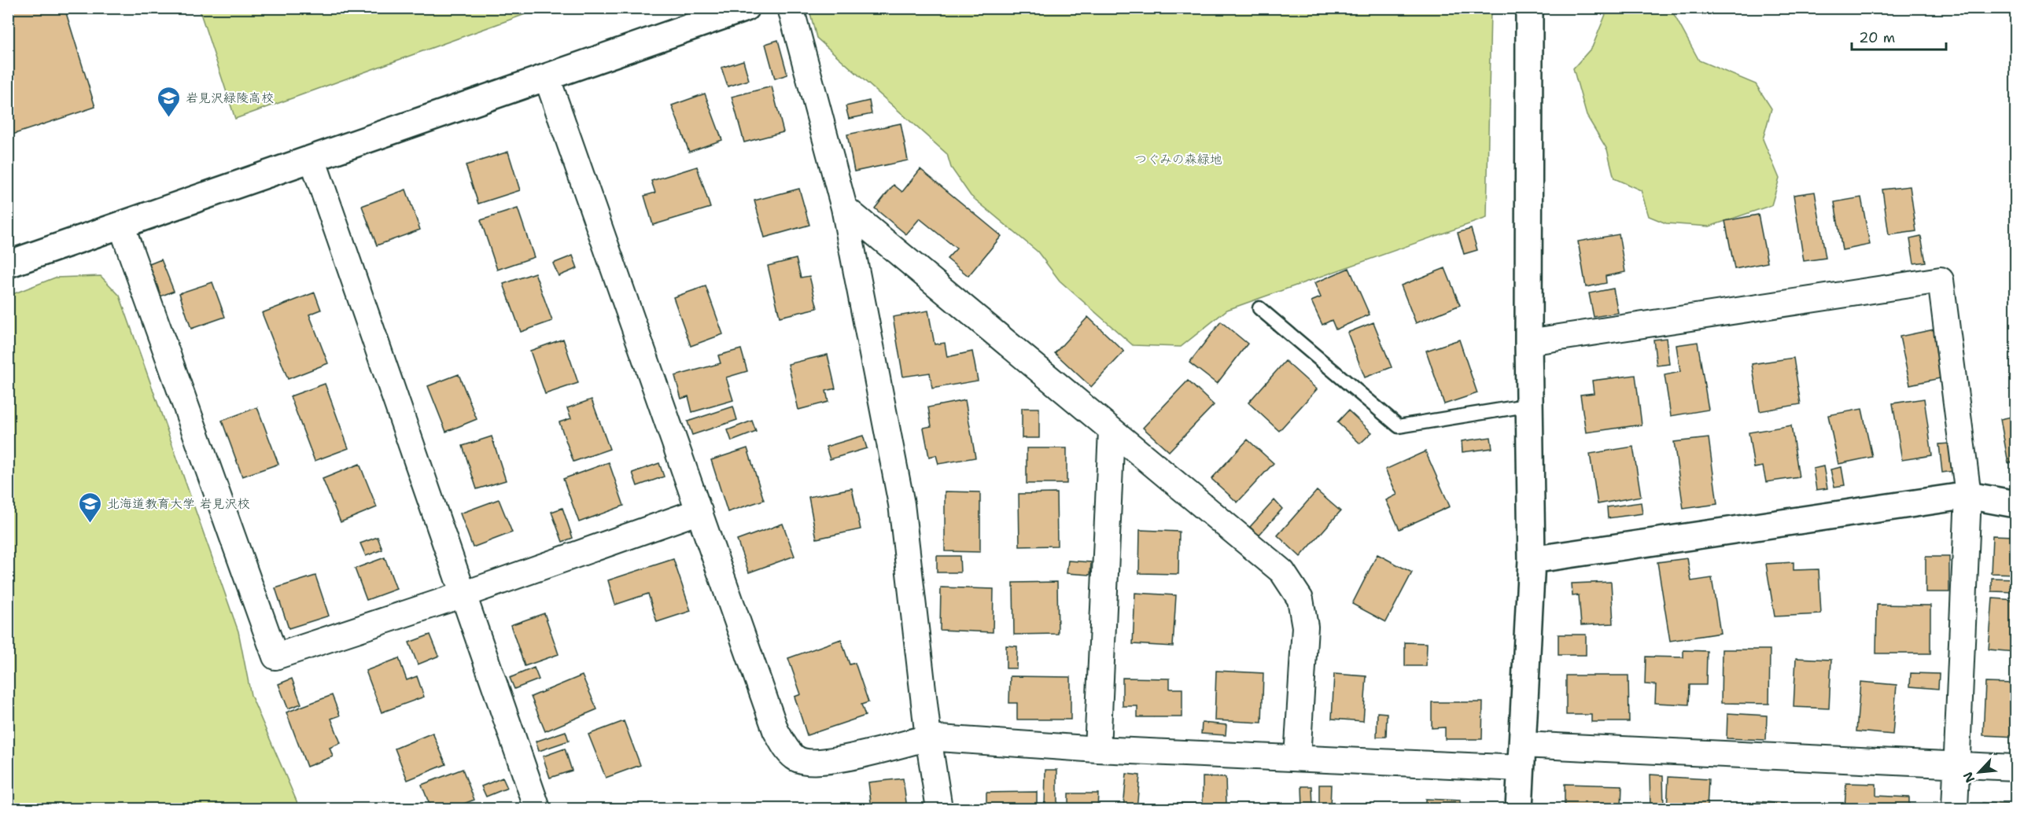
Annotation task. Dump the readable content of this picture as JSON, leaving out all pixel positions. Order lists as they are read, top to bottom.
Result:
{
  "parks": ["つぐみの森緑地"],
  "places": {
    "school or university": ["岩見沢緑陵高校", "北海道教育大学 岩見沢校"]
  },
  "scale_bar": "20 m",
  "north": "bottom left"
}
